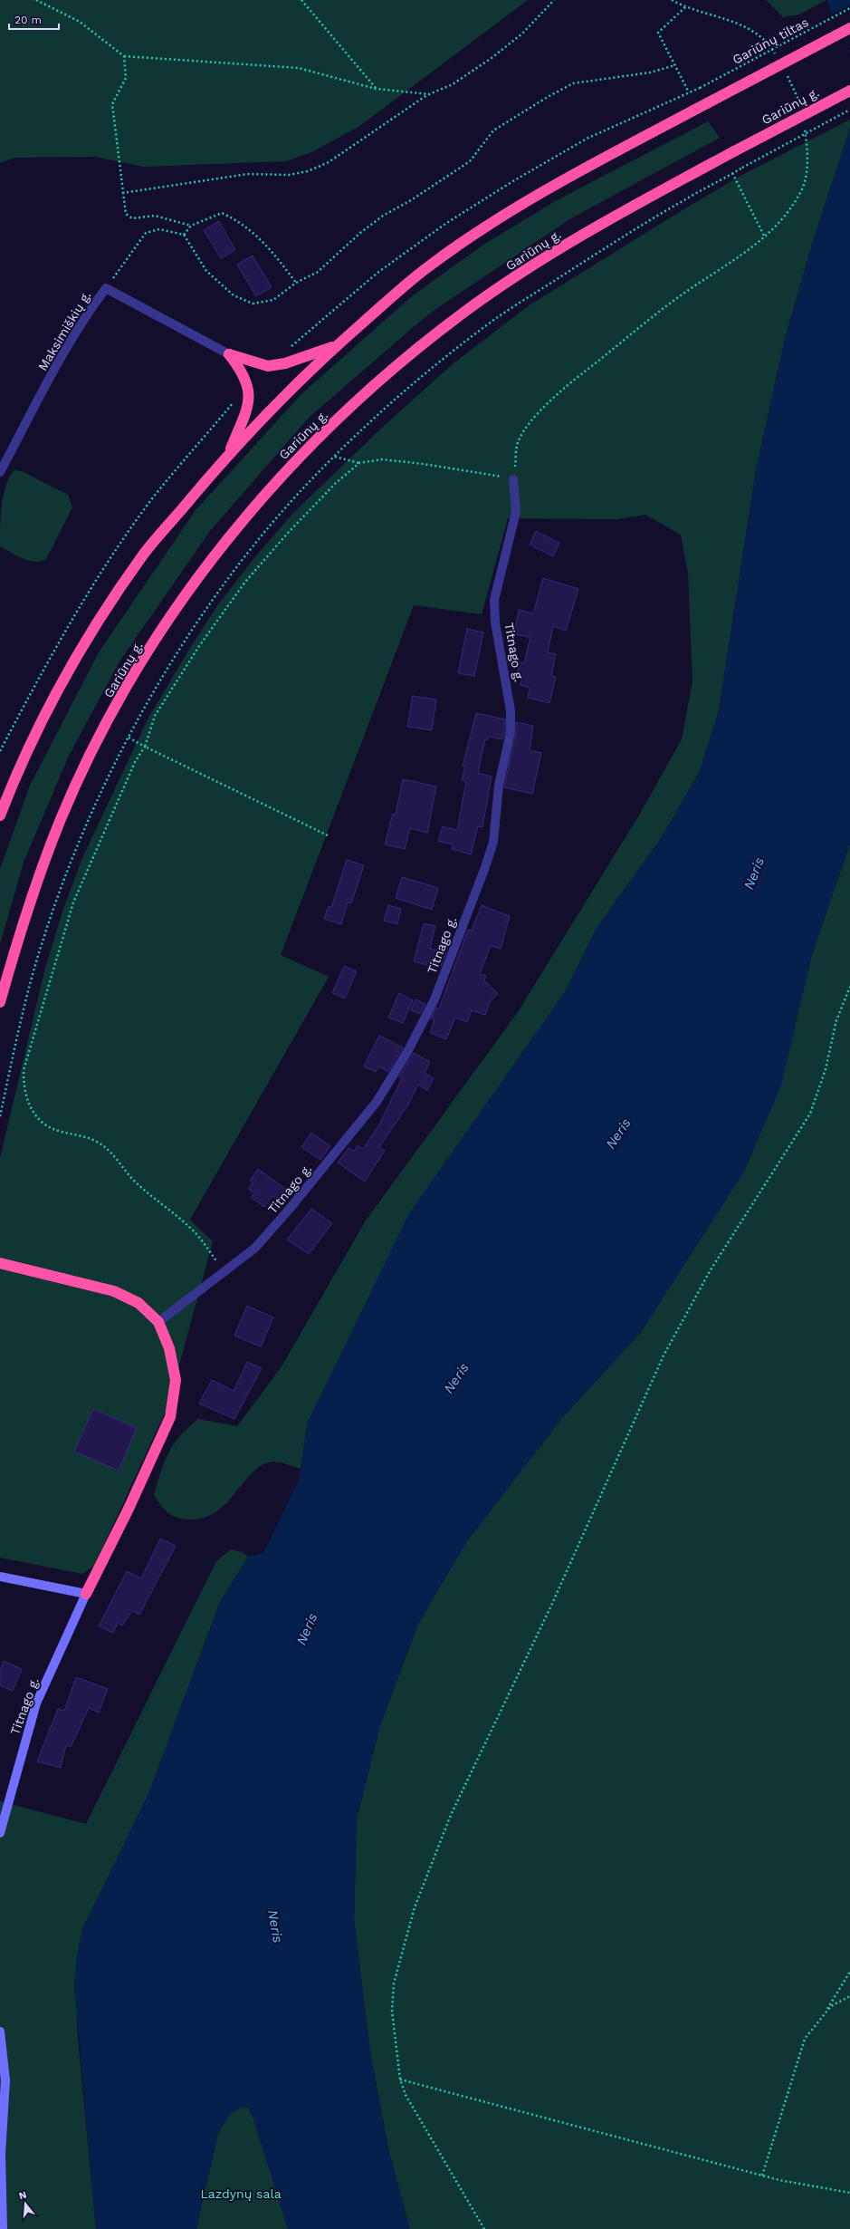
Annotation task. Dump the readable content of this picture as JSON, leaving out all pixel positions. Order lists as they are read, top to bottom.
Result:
{
  "streets": {
    "highway": ["Gariūnų g."],
    "street": ["Maksimiškių g.", "Titnago g."],
    "path": ["Gariūnų tiltas"]
  },
  "water": ["Neris"],
  "parks": ["Lazdynų sala"],
  "scale_bar": "20 m",
  "north": "top"
}
